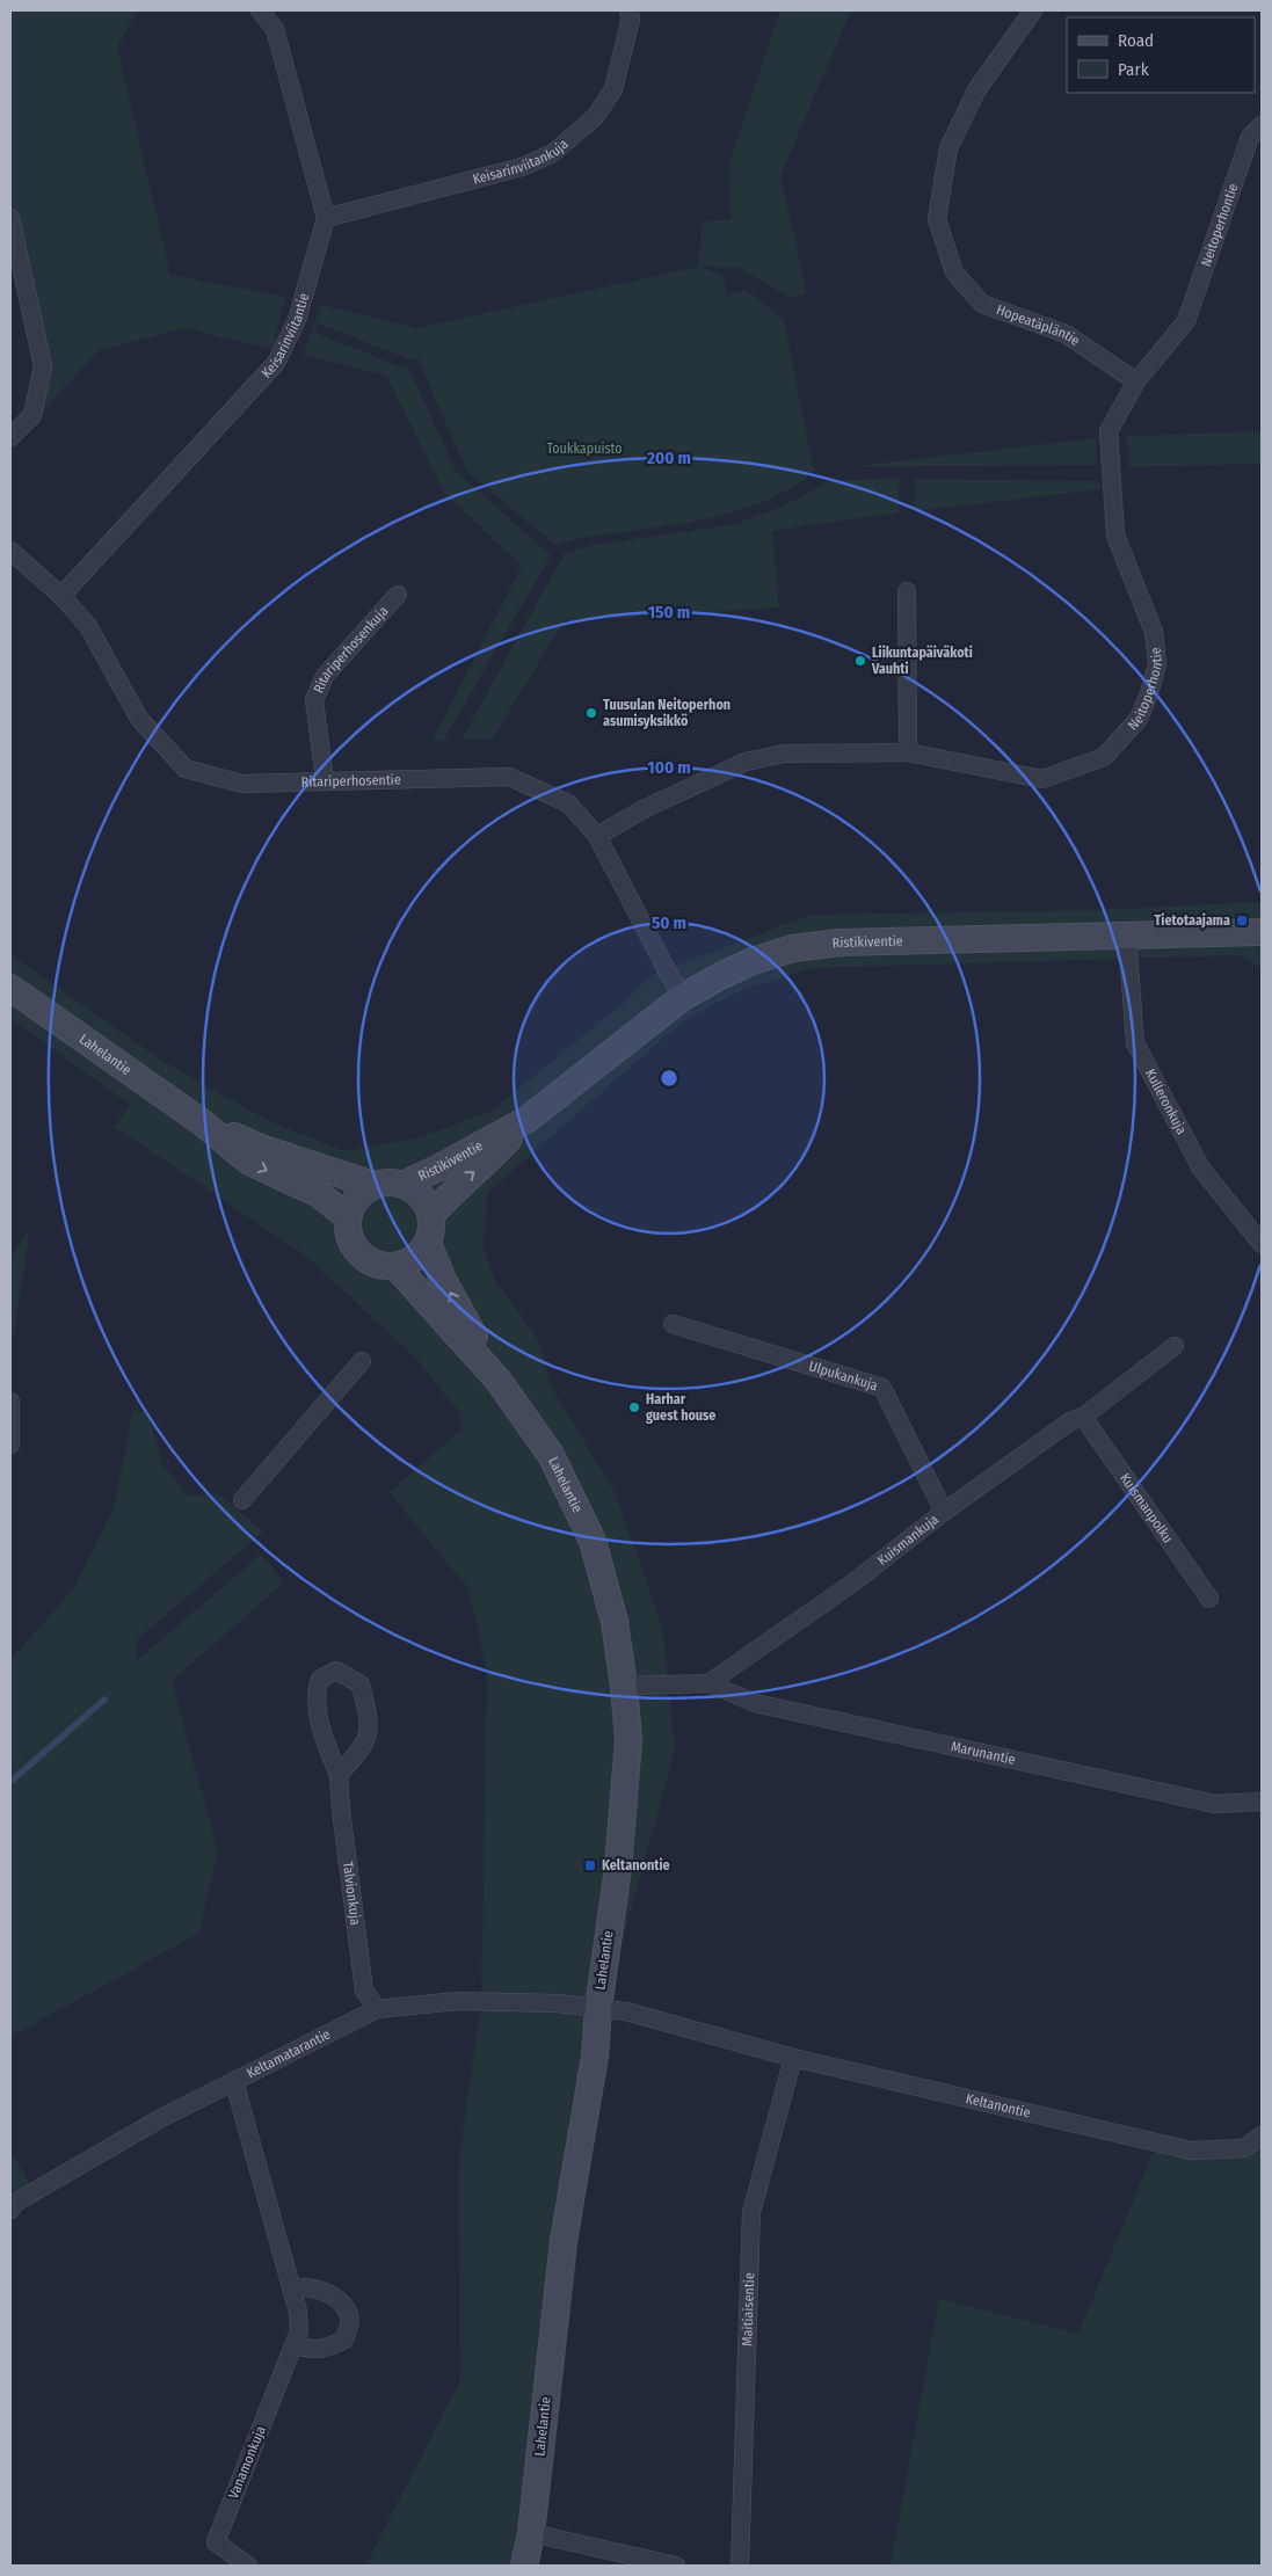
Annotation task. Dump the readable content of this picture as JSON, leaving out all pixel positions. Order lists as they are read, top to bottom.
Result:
{
  "streets": {
    "main road": ["Ristikiventie", "Lahelantie"],
    "street": [
      "Keisarinviitankuja",
      "Neitoperhontie",
      "Hopeatäpläntie",
      "Keisarinviitantie",
      "Ritariperhosenkuja",
      "Ritariperhosentie",
      "Kulleronkuja",
      "Ulpukankuja",
      "Kuismanpolku",
      "Kuismankuja",
      "Marunantie",
      "Talvionkuja",
      "Keltamatarantie",
      "Keltanontie",
      "Maitiaisentie",
      "Vanamonkuja"
    ]
  },
  "crossings": [
    ["Keisarinviitankuja", "Keisarinviitantie"],
    ["Neitoperhontie", "Hopeatäpläntie"],
    ["Neitoperhontie", "Ritariperhosentie"],
    ["Keisarinviitantie", "Ritariperhosentie"],
    ["Ritariperhosenkuja", "Ritariperhosentie"],
    ["Ritariperhosentie", "Ristikiventie"],
    ["Ristikiventie", "Lahelantie"],
    ["Ristikiventie", "Kulleronkuja"],
    ["Lahelantie", "Keltamatarantie"],
    ["Lahelantie", "Keltanontie"],
    ["Ulpukankuja", "Kuismankuja"],
    ["Kuismanpolku", "Kuismankuja"],
    ["Kuismankuja", "Marunantie"],
    ["Talvionkuja", "Keltamatarantie"],
    ["Keltamatarantie", "Keltanontie"],
    ["Keltamatarantie", "Vanamonkuja"],
    ["Keltanontie", "Maitiaisentie"]
  ],
  "parks": ["Toukkapuisto"],
  "places": {
    "other": ["Liikuntapäiväkoti Vauhti", "Tuusulan Neitoperhon asumisyksikkö", "Harhar guest house"],
    "transit": ["Tietotaajama", "Keltanontie"]
  },
  "legend": ["Road", "Park"],
  "rings": [
    "200 m",
    "150 m",
    "100 m",
    "50 m"
  ]
}
